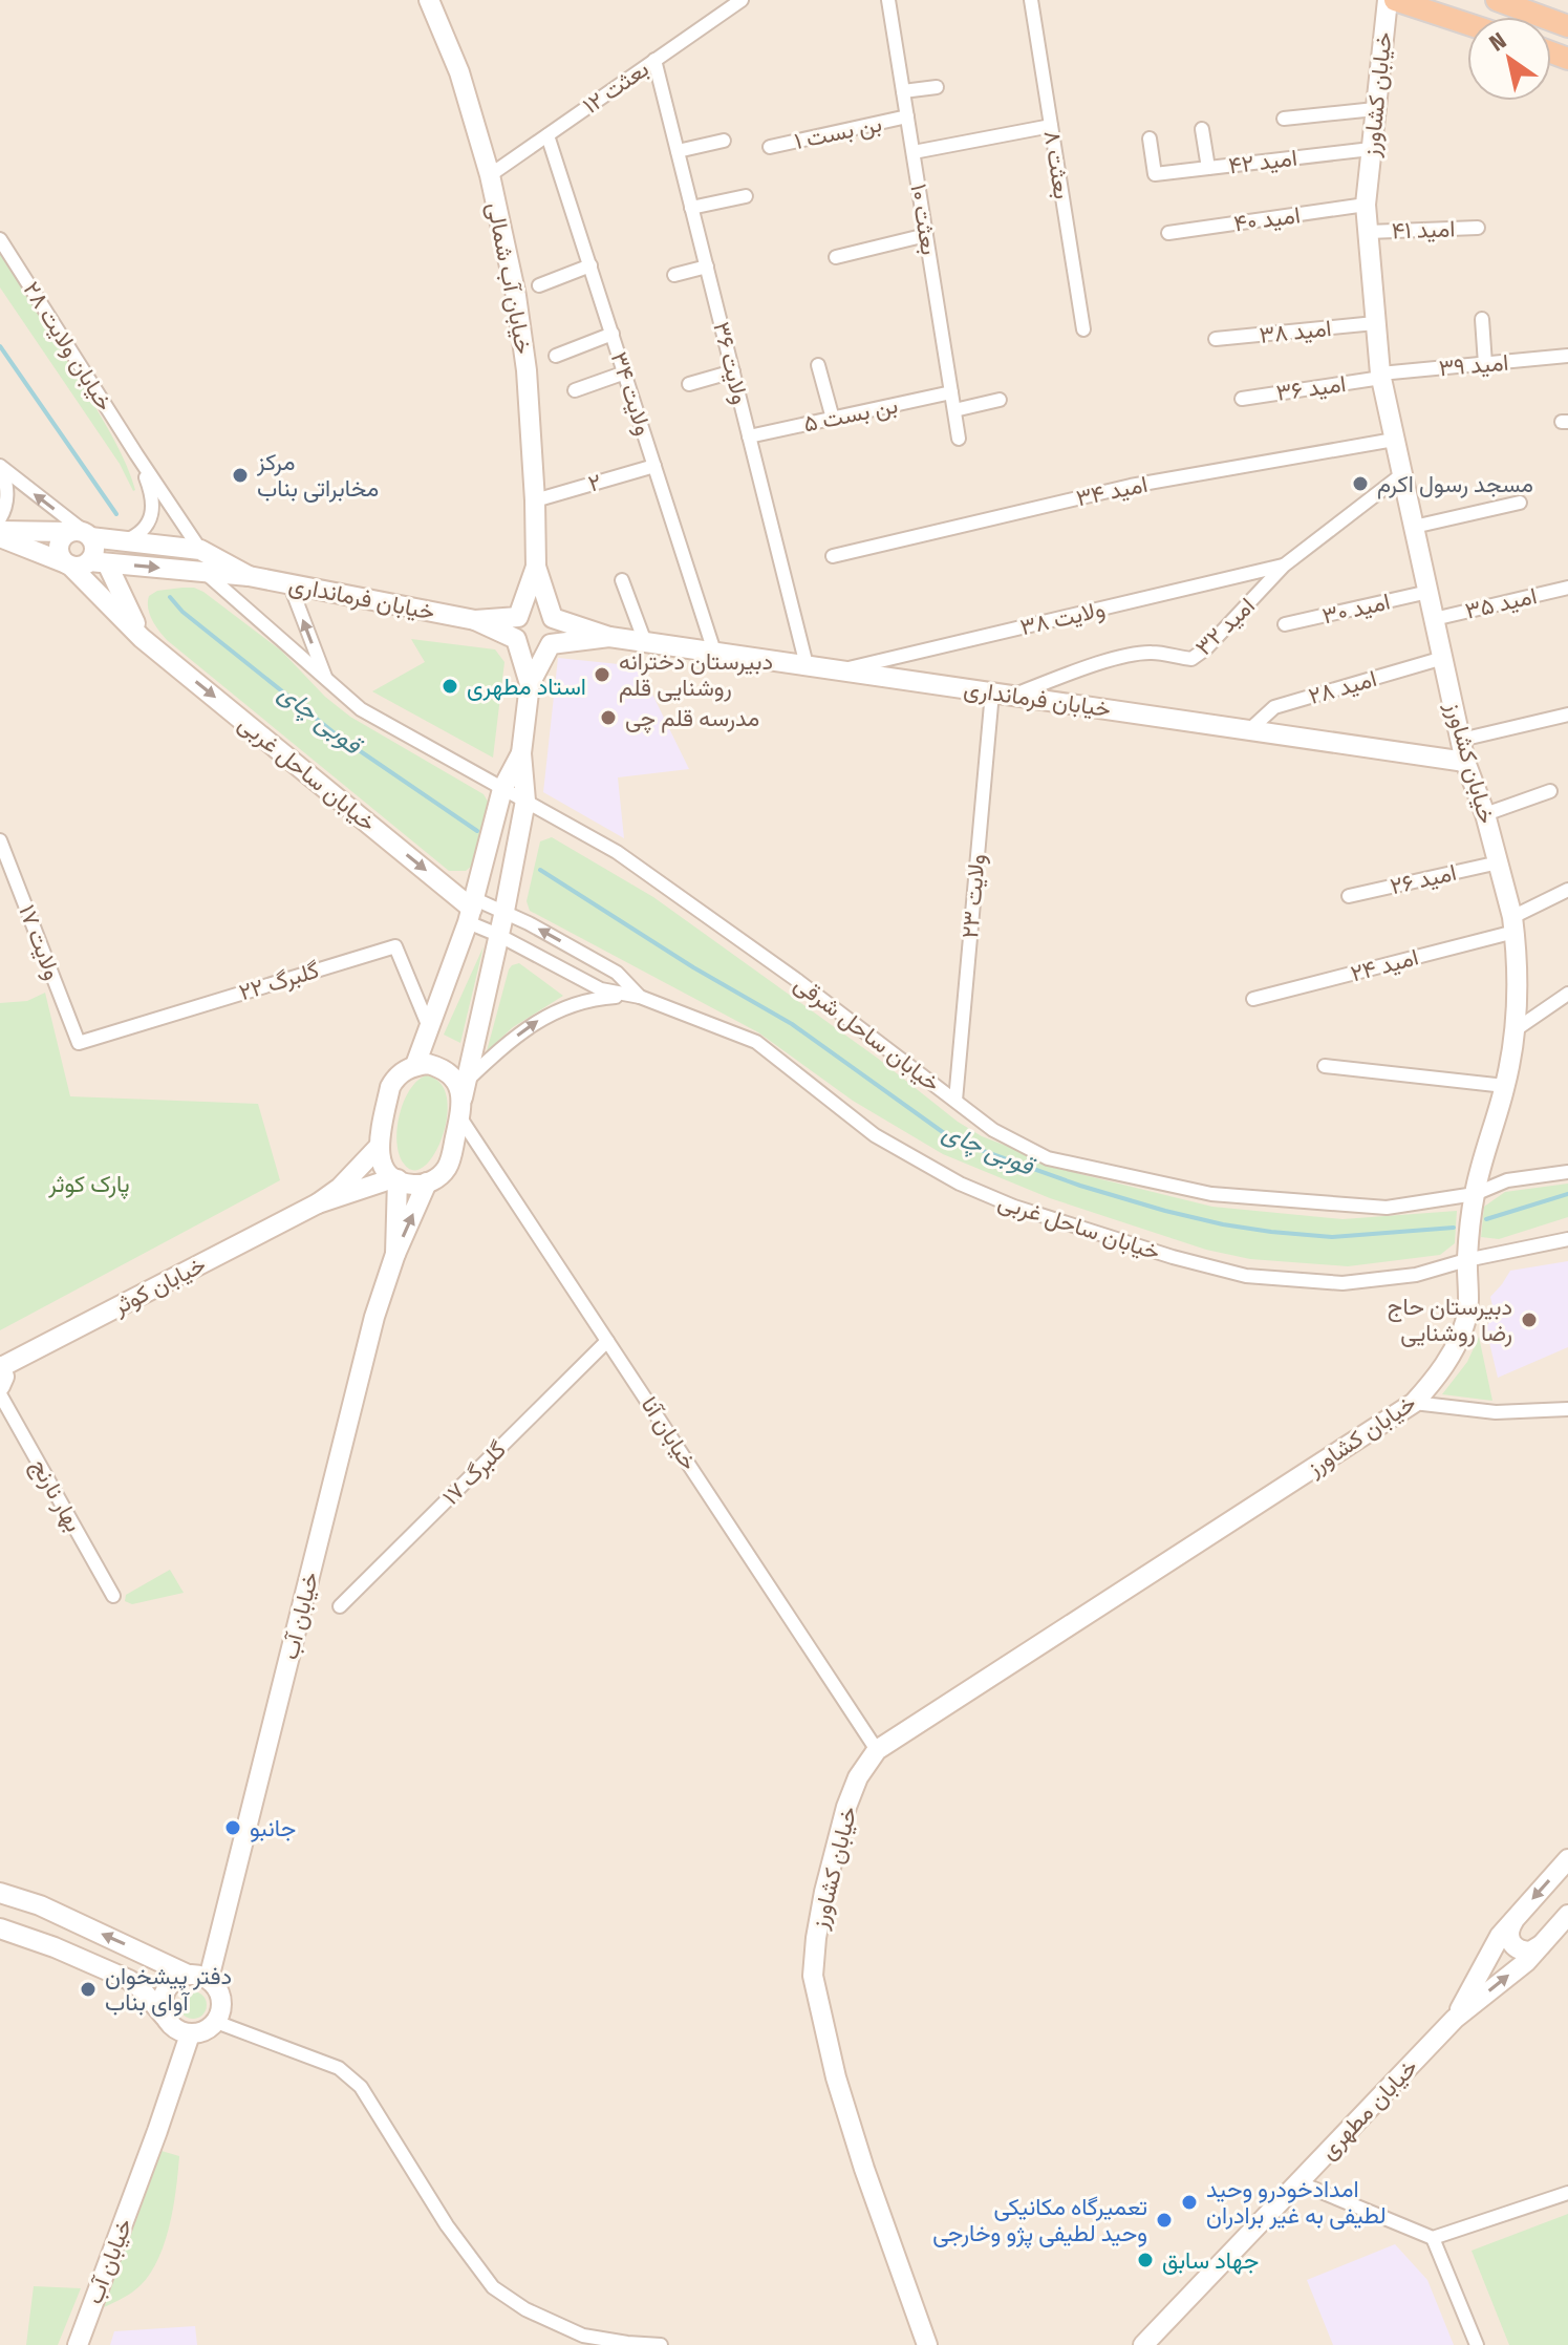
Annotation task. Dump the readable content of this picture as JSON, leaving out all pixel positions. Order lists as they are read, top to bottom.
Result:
{
  "streets": {
    "main road": [
      "خیابان کشاورز",
      "خیابان آب شمالی",
      "خیابان فرمانداری",
      "خیابان ساحل غربی",
      "خیابان کوثر",
      "خیابان آب",
      "خیابان مطهری"
    ],
    "street": [
      "بعثت ۱۲",
      "بن بست ۱",
      "امید ۴۲",
      "بعثت ۸",
      "بعثت ۱۰",
      "امید ۴۰",
      "امید ۴۱",
      "امید ۳۸",
      "خیابان ولایت ۲۸",
      "ولایت ۳۶",
      "امید ۳۹",
      "امید ۳۶",
      "ولایت ۳۴",
      "بن بست ۵",
      "۲",
      "امید ۳۴",
      "امید ۳۵",
      "امید ۳۰",
      "ولایت ۳۸",
      "امید ۳۲",
      "امید ۲۸",
      "امید ۲۶",
      "ولایت ۲۳",
      "ولایت ۱۷",
      "امید ۲۴",
      "گلبرگ ۲۲",
      "خیابان ساحل شرقی",
      "خیابان آنا",
      "گلبرگ ۱۷",
      "بهار نارنج"
    ]
  },
  "crossings": [
    ["بعثت ۱۲", "خیابان آب شمالی"],
    ["بعثت ۱۲", "ولایت ۳۶"],
    ["بعثت ۱۲", "ولایت ۳۴"],
    ["خیابان کشاورز", "امید ۴۲"],
    ["خیابان کشاورز", "امید ۴۰"],
    ["خیابان کشاورز", "امید ۴۱"],
    ["خیابان کشاورز", "امید ۳۸"],
    ["خیابان کشاورز", "امید ۳۹"],
    ["خیابان کشاورز", "امید ۳۶"],
    ["خیابان کشاورز", "امید ۳۴"],
    ["خیابان کشاورز", "خیابان فرمانداری"],
    ["خیابان کشاورز", "امید ۳۵"],
    ["خیابان کشاورز", "امید ۳۰"],
    ["خیابان کشاورز", "امید ۳۲"],
    ["خیابان کشاورز", "امید ۲۸"],
    ["خیابان کشاورز", "خیابان ساحل غربی"],
    ["خیابان کشاورز", "امید ۲۶"],
    ["خیابان کشاورز", "امید ۲۴"],
    ["خیابان کشاورز", "خیابان ساحل شرقی"],
    ["خیابان کشاورز", "خیابان آنا"],
    ["بن بست ۱", "بعثت ۱۰"],
    ["بعثت ۱۰", "بن بست ۵"],
    ["خیابان آب شمالی", "۲"],
    ["خیابان آب شمالی", "خیابان فرمانداری"],
    ["خیابان ولایت ۲۸", "خیابان فرمانداری"],
    ["ولایت ۳۶", "بن بست ۵"],
    ["ولایت ۳۶", "خیابان فرمانداری"],
    ["امید ۳۹", "امید ۳۶"],
    ["ولایت ۳۴", "۲"],
    ["ولایت ۳۴", "خیابان فرمانداری"],
    ["خیابان فرمانداری", "ولایت ۳۸"],
    ["خیابان فرمانداری", "امید ۳۲"],
    ["خیابان فرمانداری", "امید ۲۸"],
    ["خیابان فرمانداری", "خیابان ساحل غربی"],
    ["خیابان فرمانداری", "ولایت ۲۳"],
    ["خیابان فرمانداری", "خیابان ساحل شرقی"],
    ["ولایت ۳۸", "امید ۳۲"],
    ["امید ۳۲", "ولایت ۲۳"],
    ["ولایت ۲۳", "خیابان ساحل شرقی"],
    ["ولایت ۱۷", "گلبرگ ۲۲"],
    ["خیابان کوثر", "خیابان آنا"],
    ["خیابان کوثر", "خیابان آب"],
    ["خیابان آنا", "گلبرگ ۱۷"],
    ["خیابان آنا", "خیابان آب"]
  ],
  "water": ["قوبی چای"],
  "parks": ["پارک کوثر"],
  "places": [
    "مرکز مخابراتی بناب",
    "مسجد رسول اکرم",
    "دبیرستان دخترانه روشنایی قلم",
    "استاد مطهری",
    "مدرسه قلم چی",
    "دبیرستان حاج رضا روشنایی",
    "جانبو",
    "دفتر پیشخوان آوای بناب",
    "امدادخودرو وحید لطیفی به غیر برادران",
    "تعمیرگاه مکانیکی وحید لطیفی پژو وخارجی",
    "جهاد سابق"
  ],
  "north": "top left"
}
